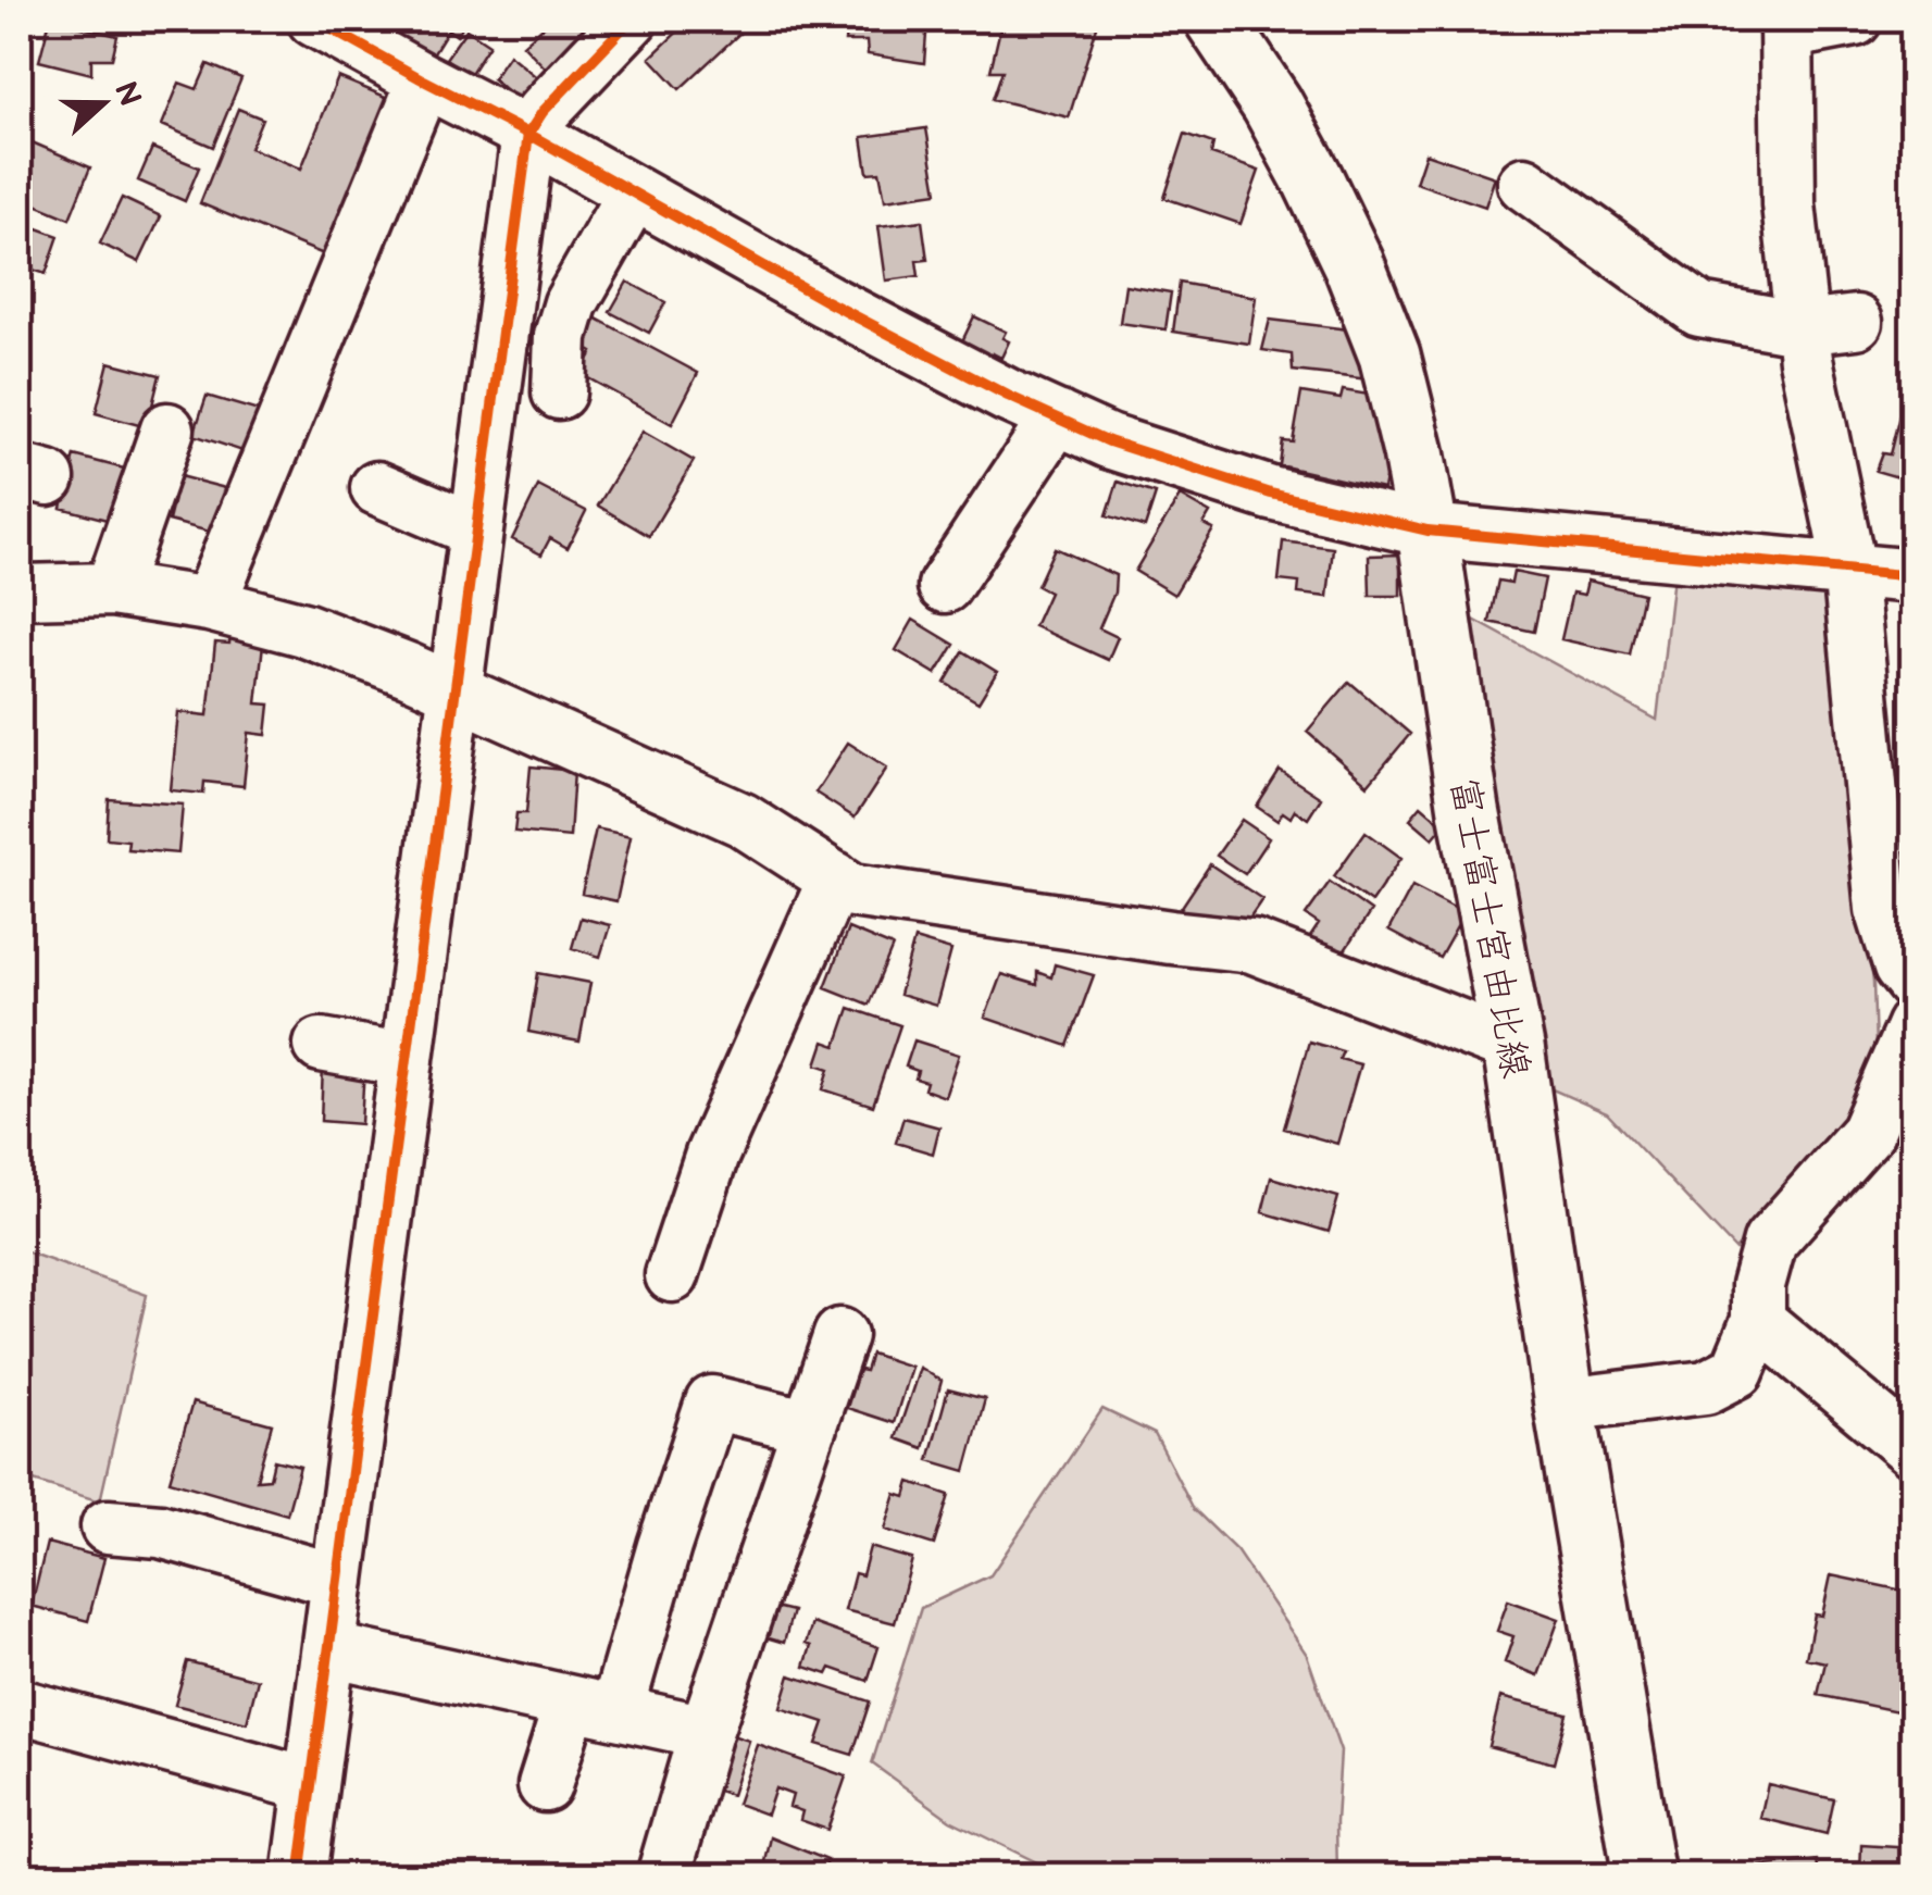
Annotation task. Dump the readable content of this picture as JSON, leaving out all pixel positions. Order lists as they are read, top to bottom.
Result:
{
  "streets": {
    "main road": ["富士富士宮由比線"]
  },
  "north": "right"
}
